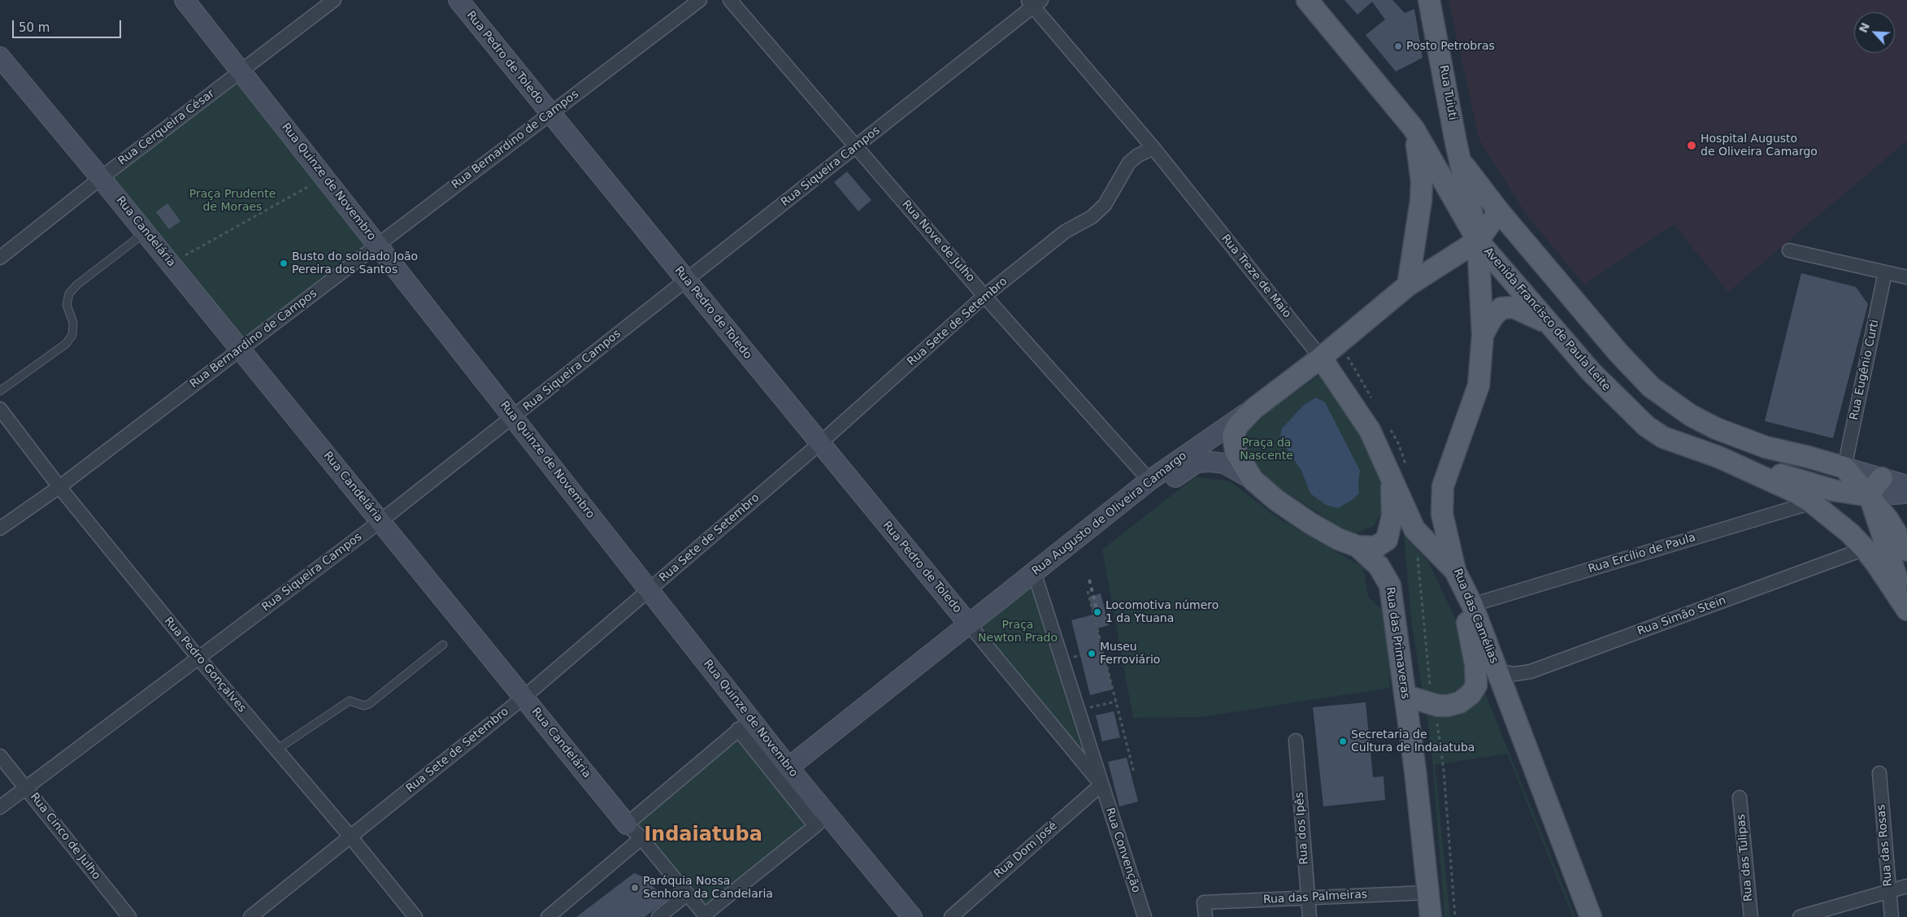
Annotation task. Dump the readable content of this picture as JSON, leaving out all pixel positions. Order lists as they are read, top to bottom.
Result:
{
  "streets": {
    "main road": [
      "Rua Tuiuti",
      "Rua Treze de Maio",
      "Avenida Francisco de Paula Leite",
      "Rua Augusto de Oliveira Camargo",
      "Rua das Camélias",
      "Rua das Primaveras"
    ],
    "street": [
      "Rua Pedro de Toledo",
      "Rua Cerqueira César",
      "Rua Bernardino de Campos",
      "Rua Siqueira Campos",
      "Rua Quinze de Novembro",
      "Rua Candelária",
      "Rua Nove de Julho",
      "Rua Sete de Setembro",
      "Rua Eugênio Curti",
      "Rua Ercílio de Paula",
      "Rua Simão Stein",
      "Rua Pedro Gonçalves",
      "Rua dos Ipês",
      "Rua Cinco de Julho",
      "Rua das Rosas",
      "Rua Dom José",
      "Rua Convenção",
      "Rua das Tulipas",
      "Rua das Palmeiras"
    ]
  },
  "crossings": [
    ["Rua Pedro de Toledo", "Rua Bernardino de Campos"],
    ["Rua Pedro de Toledo", "Rua Siqueira Campos"],
    ["Rua Pedro de Toledo", "Rua Sete de Setembro"],
    ["Rua Pedro de Toledo", "Rua Augusto de Oliveira Camargo"],
    ["Rua Tuiuti", "Rua das Camélias"],
    ["Rua Cerqueira César", "Rua Quinze de Novembro"],
    ["Rua Cerqueira César", "Rua Candelária"],
    ["Rua Bernardino de Campos", "Rua Quinze de Novembro"],
    ["Rua Bernardino de Campos", "Rua Candelária"],
    ["Rua Bernardino de Campos", "Rua Pedro Gonçalves"],
    ["Rua Siqueira Campos", "Rua Quinze de Novembro"],
    ["Rua Siqueira Campos", "Rua Candelária"],
    ["Rua Siqueira Campos", "Rua Nove de Julho"],
    ["Rua Siqueira Campos", "Rua Treze de Maio"],
    ["Rua Siqueira Campos", "Rua Pedro Gonçalves"],
    ["Rua Siqueira Campos", "Rua Cinco de Julho"],
    ["Rua Quinze de Novembro", "Rua Sete de Setembro"],
    ["Rua Quinze de Novembro", "Rua Augusto de Oliveira Camargo"],
    ["Rua Candelária", "Rua Sete de Setembro"],
    ["Rua Nove de Julho", "Rua Sete de Setembro"],
    ["Rua Nove de Julho", "Rua Augusto de Oliveira Camargo"],
    ["Rua Nove de Julho", "Rua das Primaveras"],
    ["Rua Treze de Maio", "Rua Sete de Setembro"],
    ["Rua Treze de Maio", "Rua Augusto de Oliveira Camargo"],
    ["Rua Treze de Maio", "Rua das Camélias"],
    ["Avenida Francisco de Paula Leite", "Rua Augusto de Oliveira Camargo"],
    ["Avenida Francisco de Paula Leite", "Rua Ercílio de Paula"],
    ["Avenida Francisco de Paula Leite", "Rua das Camélias"],
    ["Avenida Francisco de Paula Leite", "Rua Simão Stein"],
    ["Rua Sete de Setembro", "Rua Pedro Gonçalves"],
    ["Rua Augusto de Oliveira Camargo", "Rua das Camélias"],
    ["Rua Augusto de Oliveira Camargo", "Rua das Primaveras"],
    ["Rua Ercílio de Paula", "Rua das Camélias"],
    ["Rua das Camélias", "Rua Simão Stein"],
    ["Rua das Primaveras", "Rua das Palmeiras"],
    ["Rua dos Ipês", "Rua das Palmeiras"],
    ["Rua Dom José", "Rua Convenção"]
  ],
  "districts": ["Indaiatuba"],
  "parks": ["Praça Prudente de Moraes", "Praça da Nascente", "Praça Newton Prado"],
  "places": [
    "Posto Petrobras",
    "Hospital Augusto de Oliveira Camargo",
    "Busto do soldado João Pereira dos Santos",
    "Locomotiva número 1 da Ytuana",
    "Museu Ferroviário",
    "Secretaria de Cultura de Indaiatuba",
    "Paróquia Nossa Senhora da Candelaria"
  ],
  "scale_bar": "50 m",
  "north": "top left"
}
